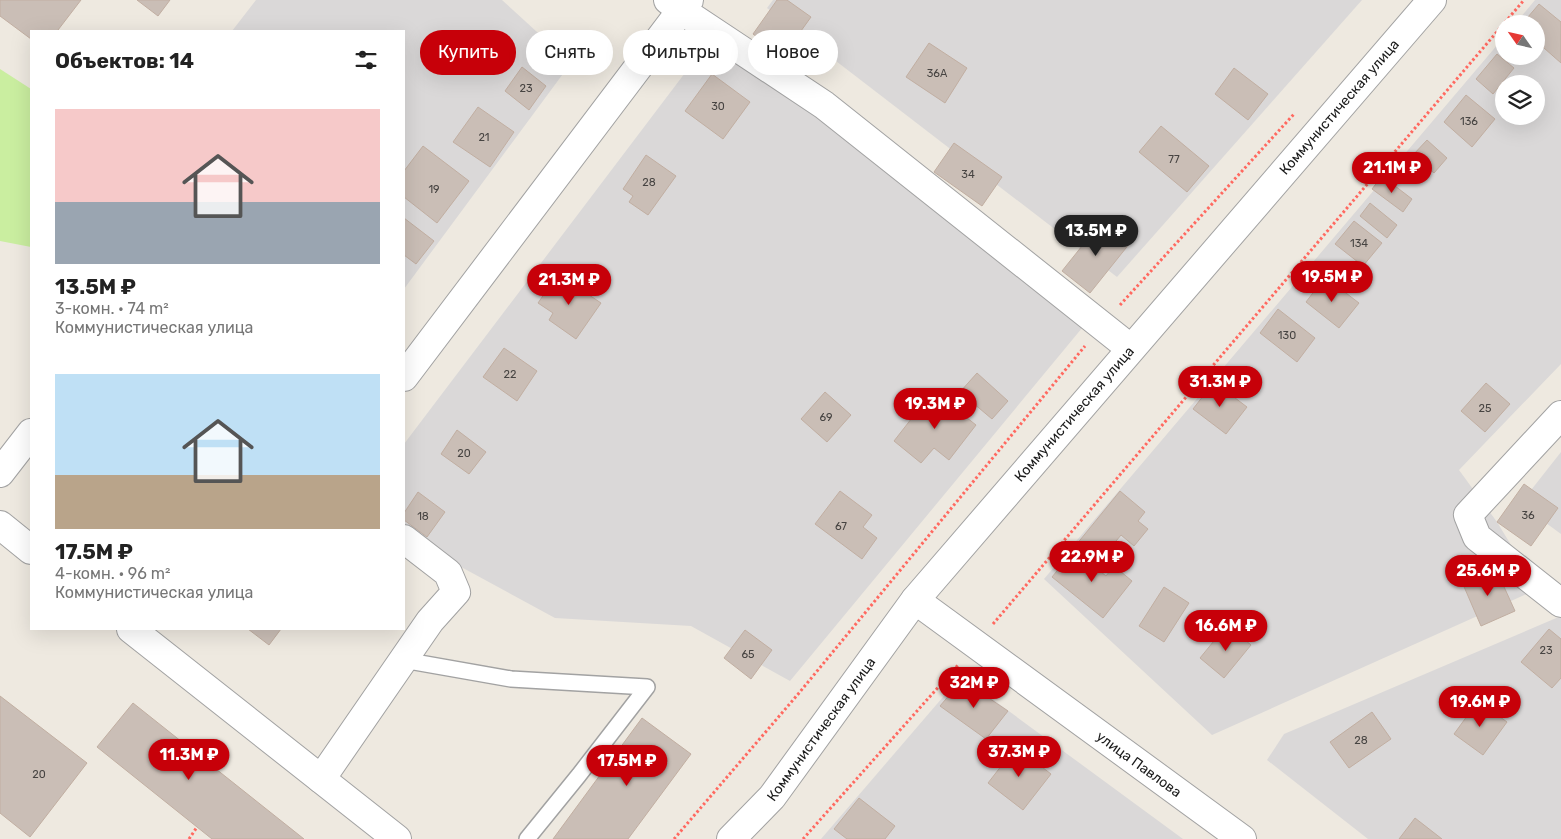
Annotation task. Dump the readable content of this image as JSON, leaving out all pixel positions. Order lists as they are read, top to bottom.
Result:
{
  "streets": {
    "street": ["Коммунистическая улица", "улица Павлова"]
  },
  "crossings": [
    ["Коммунистическая улица", "улица Павлова"]
  ],
  "house_numbers": [
    "36А",
    "23",
    "30",
    "136",
    "21",
    "77",
    "34",
    "28",
    "19",
    "134",
    "130",
    "22",
    "25",
    "69",
    "20",
    "36",
    "18",
    "67",
    "23",
    "65",
    "28",
    "20"
  ],
  "north": "top left",
  "page": {
    "chip": [
      "Купить",
      "Снять",
      "Фильтры",
      "Новое"
    ],
    "heading": "Объектов: 14",
    "list": [
      {
        "name": "13.5M ₽",
        "note": "3-комн. · 74 m² · Коммунистическая улица"
      },
      {
        "name": "17.5M ₽",
        "note": "4-комн. · 96 m² · Коммунистическая улица"
      }
    ],
    "price": [
      "21.1M ₽",
      "13.5M ₽",
      "19.5M ₽",
      "21.3M ₽",
      "31.3M ₽",
      "19.3M ₽",
      "22.9M ₽",
      "25.6M ₽",
      "16.6M ₽",
      "32M ₽",
      "19.6M ₽",
      "37.3M ₽",
      "11.3M ₽",
      "17.5M ₽"
    ]
  }
}
